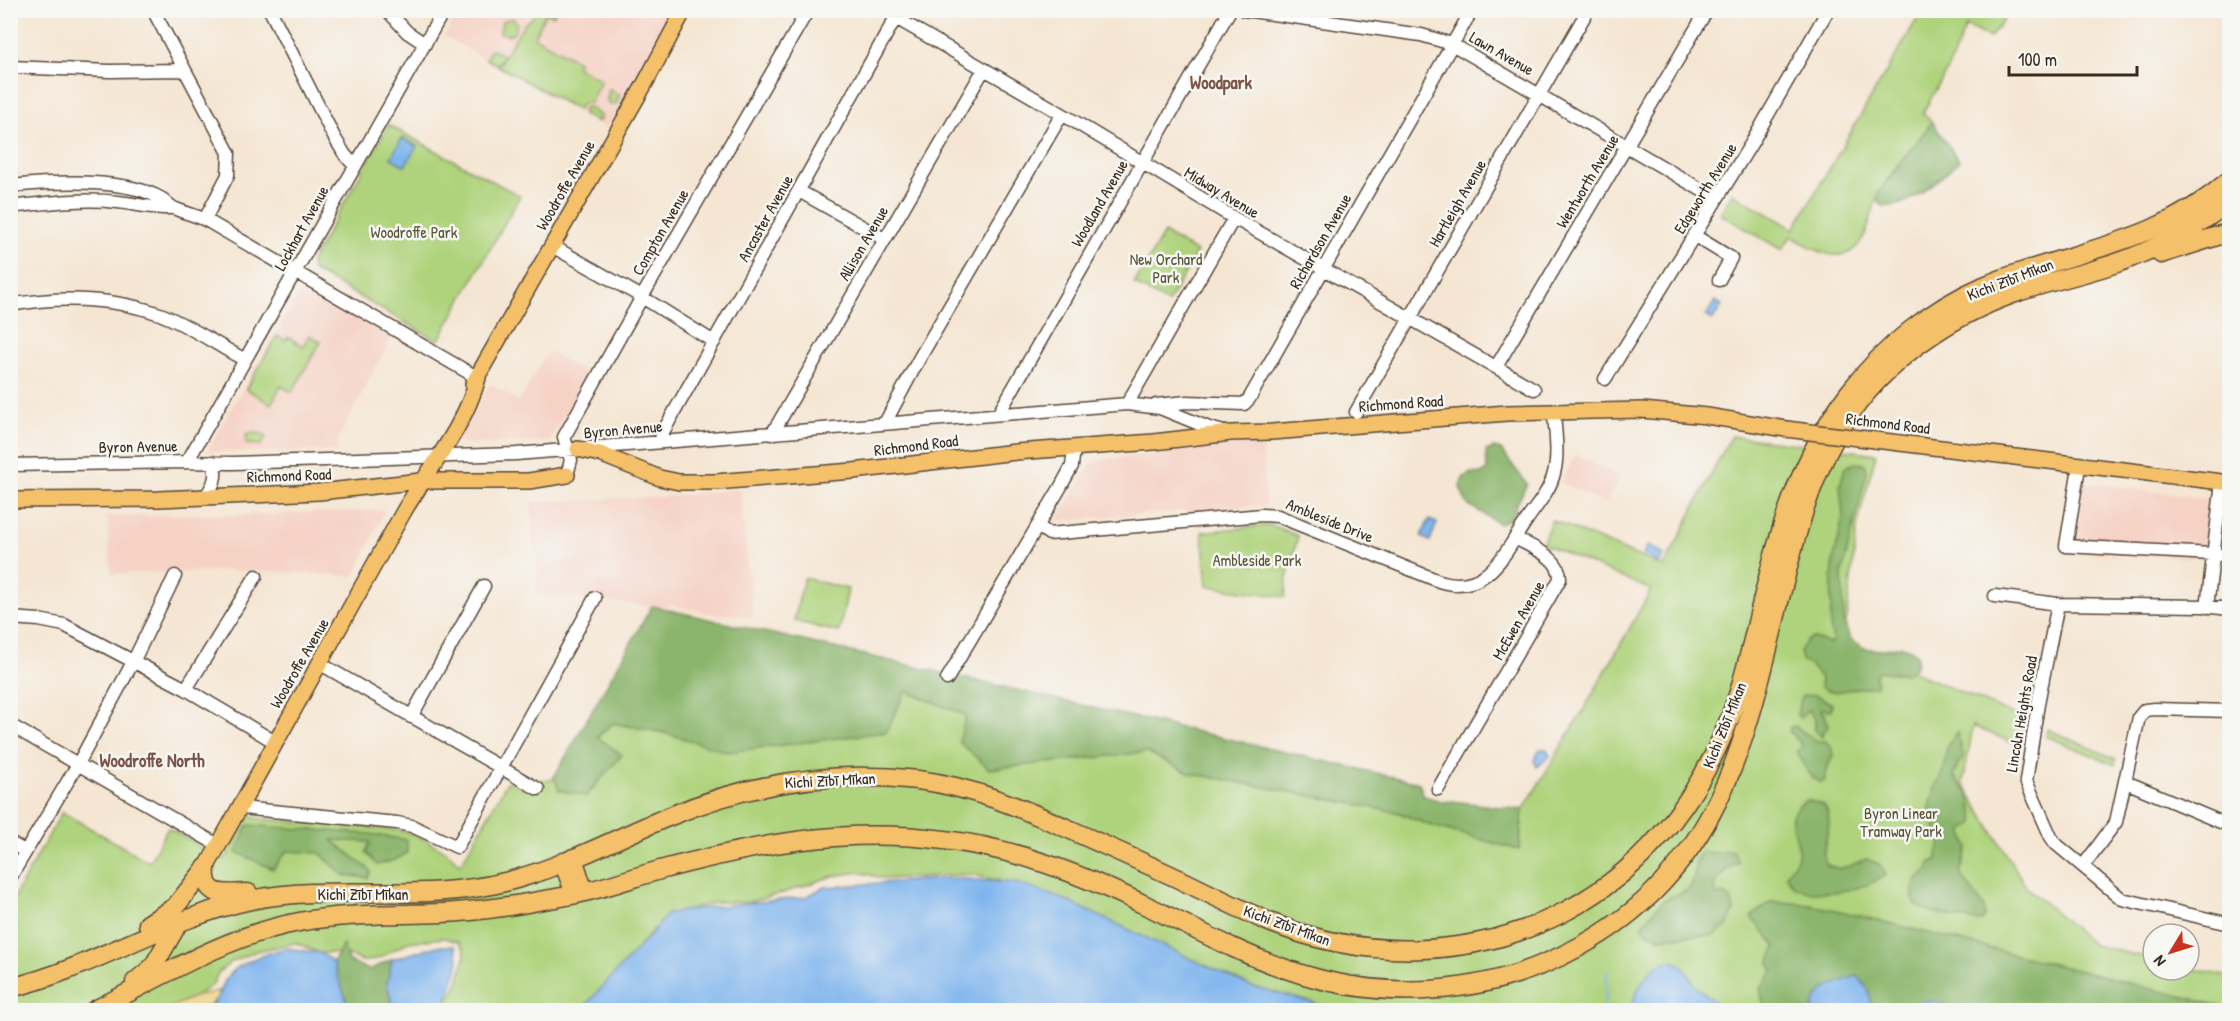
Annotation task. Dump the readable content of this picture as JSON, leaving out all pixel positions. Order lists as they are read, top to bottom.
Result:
{
  "streets": {
    "highway": ["Kichi Zībī Mīkan"],
    "main road": ["Woodroffe Avenue", "Richmond Road"],
    "street": [
      "Lawn Avenue",
      "Wentworth Avenue",
      "Edgeworth Avenue",
      "Midway Avenue",
      "Woodland Avenue",
      "Hartleigh Avenue",
      "Ancaster Avenue",
      "Lockhart Avenue",
      "Compton Avenue",
      "Richardson Avenue",
      "Allison Avenue",
      "Byron Avenue",
      "Ambleside Drive",
      "McEwen Avenue",
      "Lincoln Heights Road"
    ]
  },
  "crossings": [
    ["Lawn Avenue", "Wentworth Avenue"],
    ["Lawn Avenue", "Edgeworth Avenue"],
    ["Lawn Avenue", "Hartleigh Avenue"],
    ["Lawn Avenue", "Richardson Avenue"],
    ["Wentworth Avenue", "Midway Avenue"],
    ["Woodroffe Avenue", "Richmond Road"],
    ["Woodroffe Avenue", "Byron Avenue"],
    ["Midway Avenue", "Woodland Avenue"],
    ["Midway Avenue", "Hartleigh Avenue"],
    ["Midway Avenue", "Ancaster Avenue"],
    ["Midway Avenue", "Richardson Avenue"],
    ["Midway Avenue", "Allison Avenue"],
    ["Woodland Avenue", "Byron Avenue"],
    ["Ancaster Avenue", "Byron Avenue"],
    ["Lockhart Avenue", "Byron Avenue"],
    ["Compton Avenue", "Richmond Road"],
    ["Compton Avenue", "Byron Avenue"],
    ["Richardson Avenue", "Byron Avenue"],
    ["Allison Avenue", "Byron Avenue"],
    ["Richmond Road", "Byron Avenue"],
    ["Ambleside Drive", "McEwen Avenue"]
  ],
  "districts": ["Woodpark", "Woodroffe North"],
  "parks": [
    "Woodroffe Park",
    "New Orchard Park",
    "Ambleside Park",
    "Byron Linear Tramway Park"
  ],
  "scale_bar": "100 m",
  "north": "bottom left"
}
